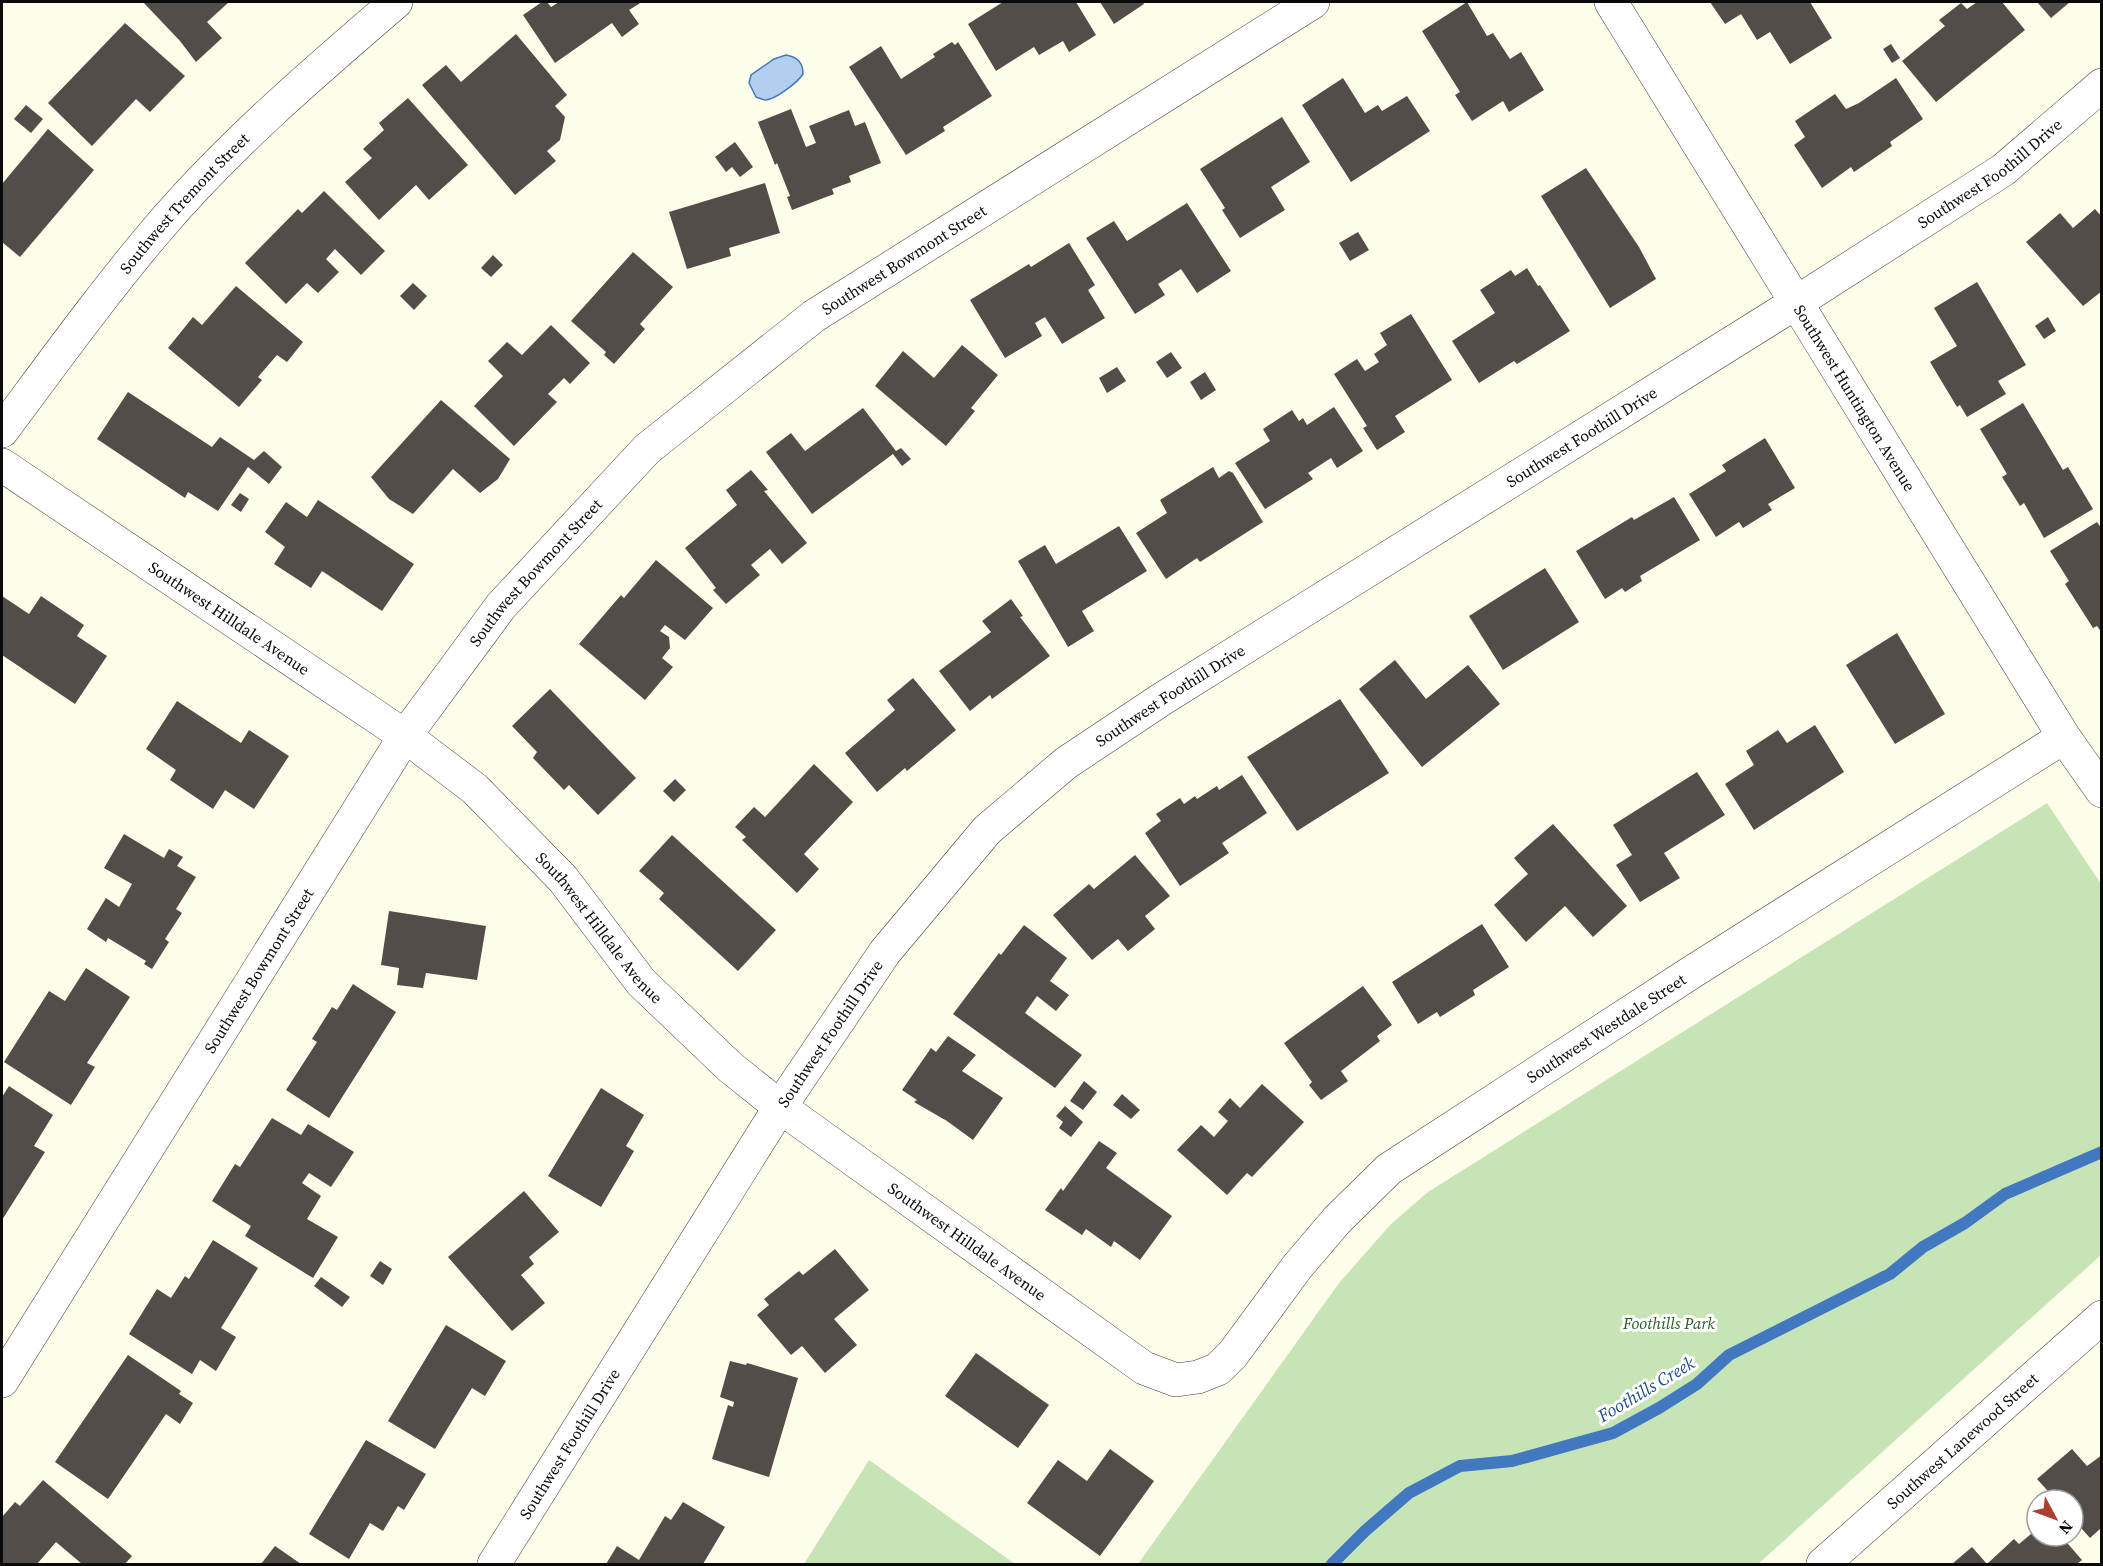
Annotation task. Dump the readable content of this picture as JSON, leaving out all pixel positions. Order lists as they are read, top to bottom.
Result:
{
  "streets": {
    "street": [
      "Southwest Foothill Drive",
      "Southwest Tremont Street",
      "Southwest Bowmont Street",
      "Southwest Huntington Avenue",
      "Southwest Hilldale Avenue",
      "Southwest Westdale Street",
      "Southwest Lanewood Street"
    ]
  },
  "crossings": [
    ["Southwest Foothill Drive", "Southwest Huntington Avenue"],
    ["Southwest Foothill Drive", "Southwest Hilldale Avenue"],
    ["Southwest Bowmont Street", "Southwest Hilldale Avenue"],
    ["Southwest Huntington Avenue", "Southwest Westdale Street"],
    ["Southwest Hilldale Avenue", "Southwest Westdale Street"]
  ],
  "water": ["Foothills Creek"],
  "parks": ["Foothills Park"],
  "north": "bottom right"
}
